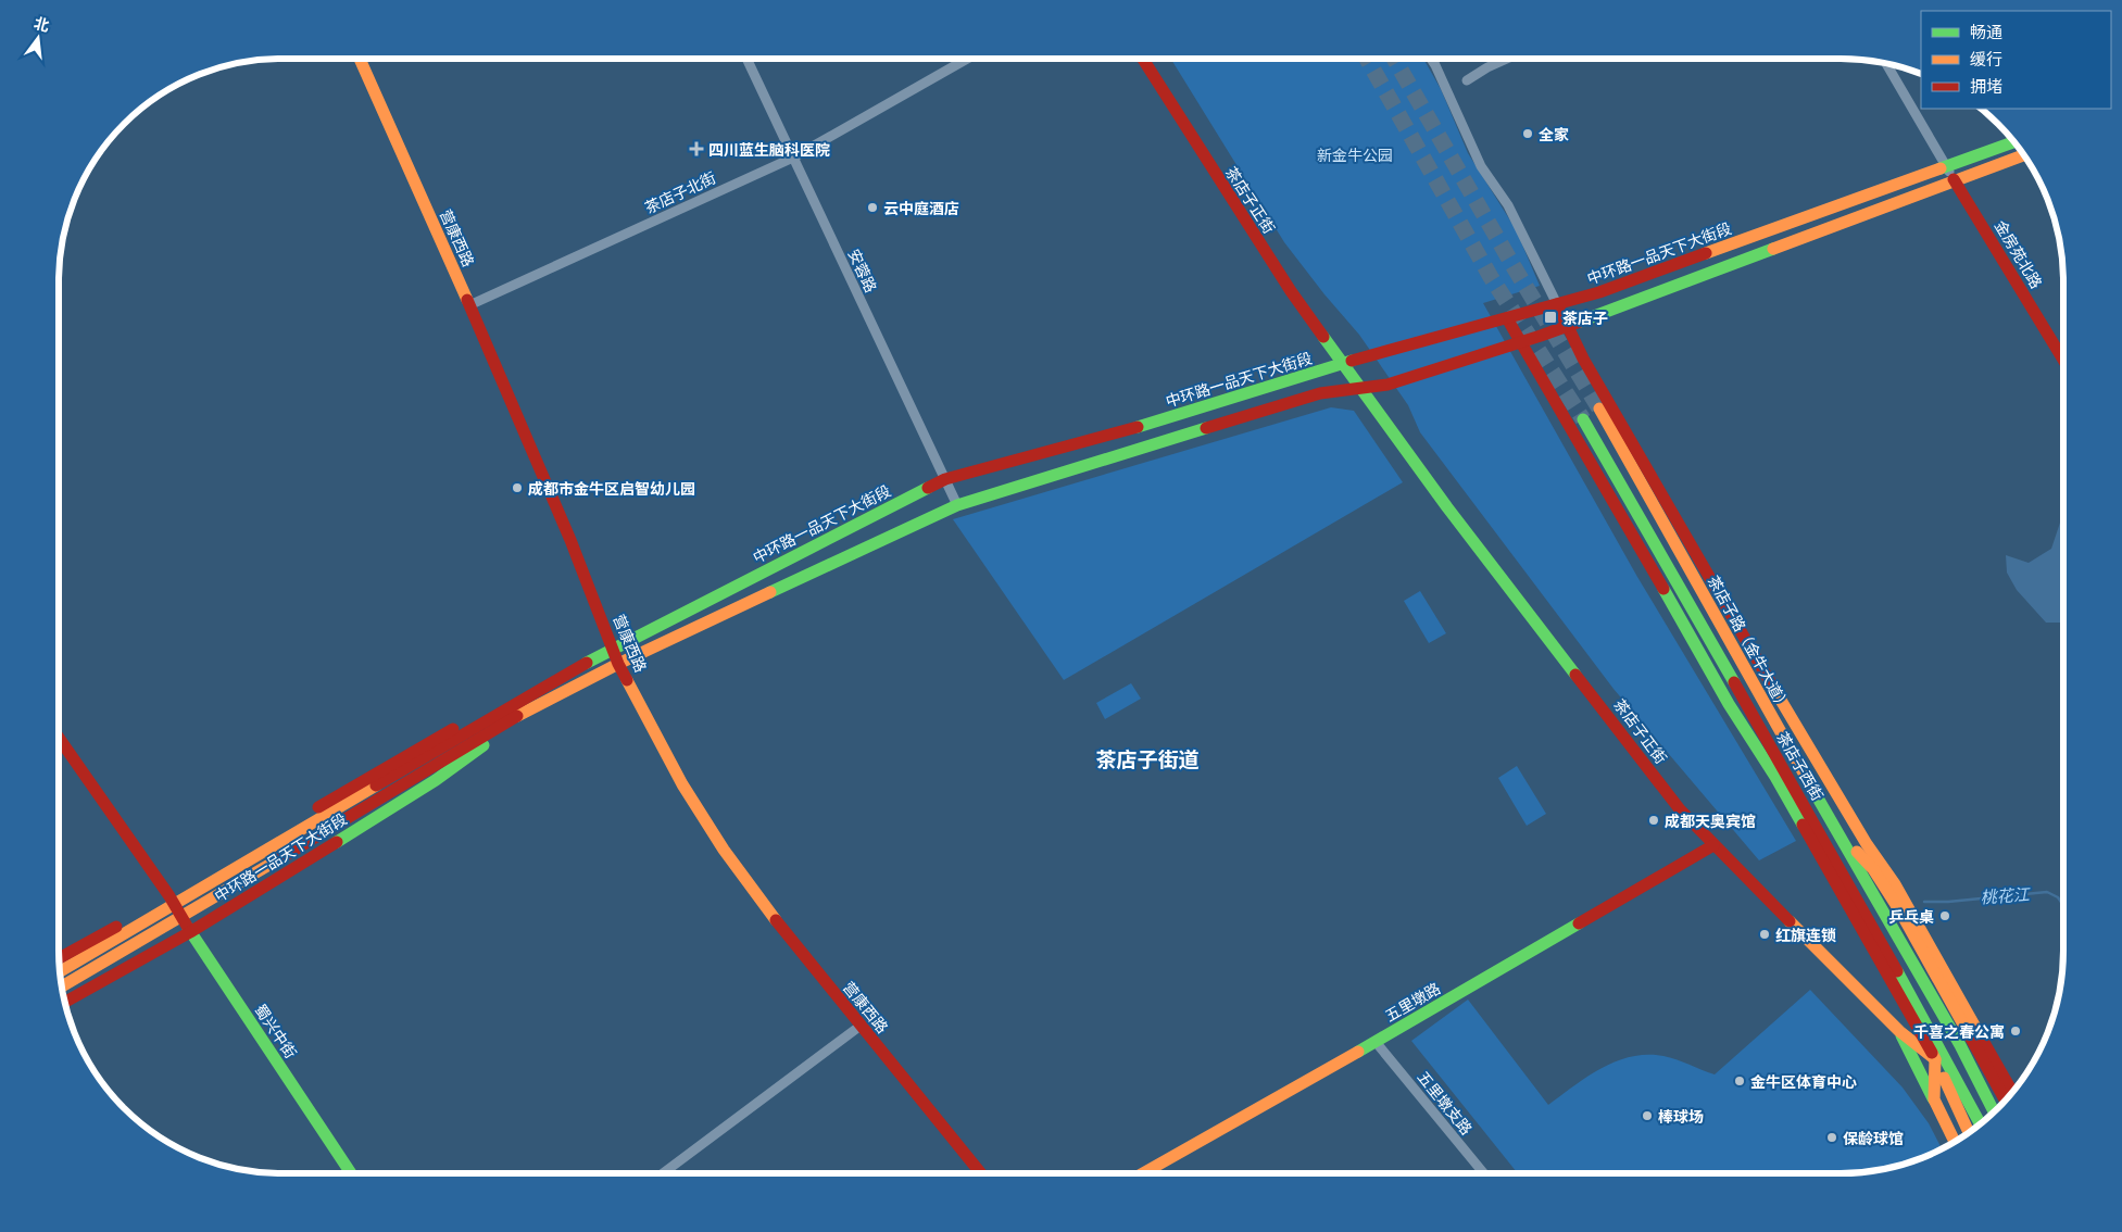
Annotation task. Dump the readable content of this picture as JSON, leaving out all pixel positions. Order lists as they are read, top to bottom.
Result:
{
  "streets": {
    "main road": [
      "茶店子正街",
      "营康西路",
      "中环路一品天下大街段",
      "金房苑北路",
      "茶店子路（金牛大道）",
      "茶店子西街",
      "五里墩路",
      "蜀兴中街"
    ],
    "street": ["茶店子北街", "安蓉路", "五里墩支路"]
  },
  "crossings": [
    ["茶店子北街", "营康西路"],
    ["茶店子北街", "安蓉路"],
    ["茶店子正街", "中环路一品天下大街段"],
    ["茶店子正街", "茶店子西街"],
    ["茶店子正街", "五里墩路"],
    ["营康西路", "中环路一品天下大街段"],
    ["中环路一品天下大街段", "金房苑北路"],
    ["中环路一品天下大街段", "安蓉路"],
    ["中环路一品天下大街段", "蜀兴中街"],
    ["五里墩路", "五里墩支路"]
  ],
  "districts": ["茶店子街道"],
  "water": ["桃花江"],
  "parks": ["新金牛公园"],
  "places": {
    "other": [
      "全家",
      "云中庭酒店",
      "成都市金牛区启智幼儿园",
      "成都天奥宾馆",
      "乒乓桌",
      "红旗连锁",
      "千喜之春公寓",
      "金牛区体育中心",
      "棒球场",
      "保龄球馆"
    ],
    "health": ["四川蓝生脑科医院"],
    "transit": ["茶店子"]
  },
  "legend": ["畅通", "缓行", "拥堵"],
  "north": "top"
}
